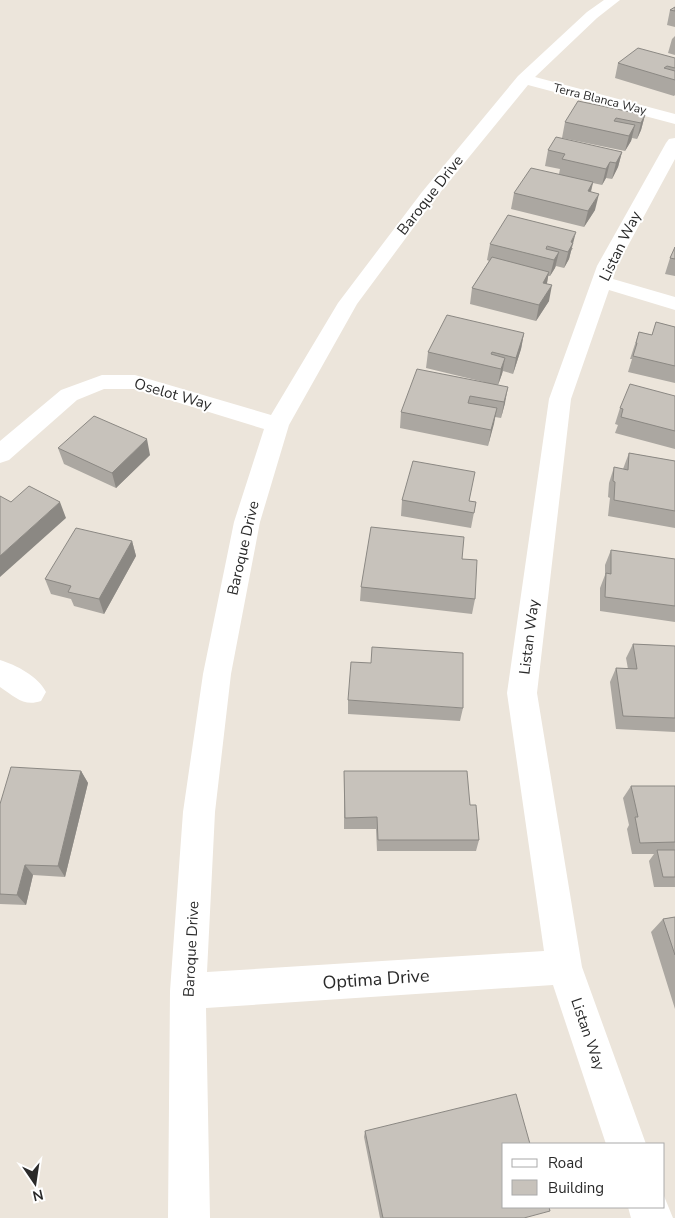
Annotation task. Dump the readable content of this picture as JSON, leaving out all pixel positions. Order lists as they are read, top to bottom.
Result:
{
  "streets": {
    "street": [
      "Terra Blanca Way",
      "Baroque Drive",
      "Listan Way",
      "Oselot Way",
      "Optima Drive"
    ]
  },
  "crossings": [
    ["Terra Blanca Way", "Baroque Drive"],
    ["Baroque Drive", "Oselot Way"],
    ["Baroque Drive", "Optima Drive"],
    ["Listan Way", "Optima Drive"]
  ],
  "legend": ["Road", "Building"],
  "north": "bottom"
}
